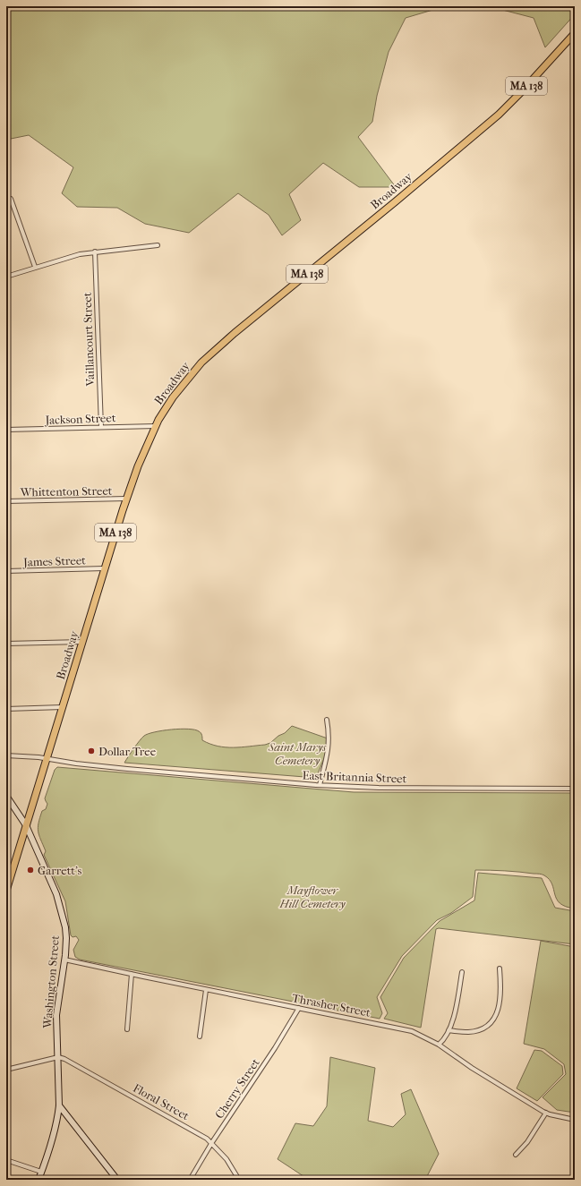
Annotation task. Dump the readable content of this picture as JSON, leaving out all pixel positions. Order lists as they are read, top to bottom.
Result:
{
  "streets": {
    "main road": ["MA 138", "Broadway"],
    "street": [
      "Vaillancourt Street",
      "Jackson Street",
      "Whittenton Street",
      "James Street",
      "East Britannia Street",
      "Washington Street",
      "Thrasher Street",
      "Cherry Street",
      "Floral Street"
    ]
  },
  "crossings": [
    ["Broadway", "Jackson Street"],
    ["Broadway", "Whittenton Street"],
    ["Broadway", "James Street"],
    ["Broadway", "East Britannia Street"],
    ["Broadway", "Washington Street"],
    ["Vaillancourt Street", "Jackson Street"],
    ["Washington Street", "Thrasher Street"],
    ["Washington Street", "Floral Street"],
    ["Thrasher Street", "Cherry Street"],
    ["Cherry Street", "Floral Street"]
  ],
  "parks": ["Saint Marys Cemetery", "Mayflower Hill Cemetery"],
  "places": ["Dollar Tree", "Garrett's"]
}
